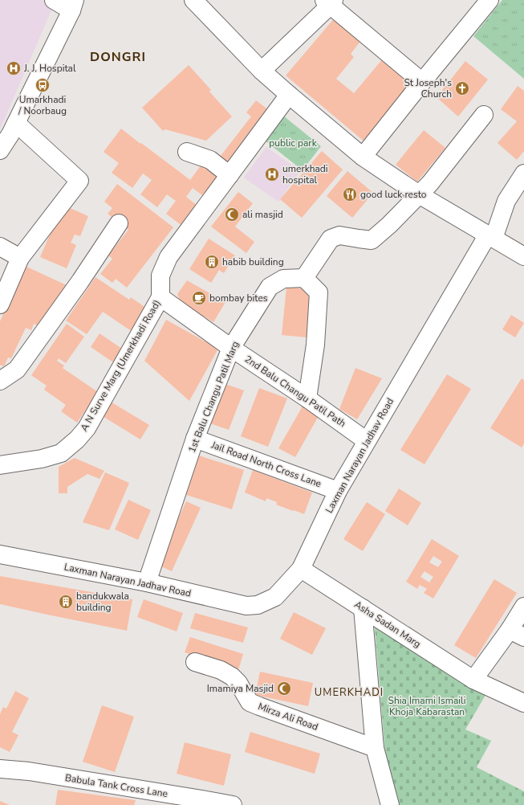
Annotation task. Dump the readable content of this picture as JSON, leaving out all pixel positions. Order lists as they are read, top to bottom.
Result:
{
  "streets": {
    "street": [
      "A N Surve Marg (Umerkhadi Road)",
      "2nd Balu Changu Patil Path",
      "1st Balu Changu Patil Marg",
      "Laxman Narayan Jadhav Road",
      "Jail Road North Cross Lane",
      "Asha Sadan Marg",
      "Mirza Ali Road",
      "Babula Tank Cross Lane"
    ]
  },
  "crossings": [
    ["A N Surve Marg (Umerkhadi Road)", "2nd Balu Changu Patil Path"],
    ["2nd Balu Changu Patil Path", "1st Balu Changu Patil Marg"],
    ["2nd Balu Changu Patil Path", "Laxman Narayan Jadhav Road"],
    ["1st Balu Changu Patil Marg", "Laxman Narayan Jadhav Road"],
    ["1st Balu Changu Patil Marg", "Jail Road North Cross Lane"],
    ["Laxman Narayan Jadhav Road", "Jail Road North Cross Lane"],
    ["Laxman Narayan Jadhav Road", "Asha Sadan Marg"]
  ],
  "districts": ["DONGRI", "UMERKHADI"],
  "parks": ["public park", "Shia Imami Ismaili Khoja Kabarastan"],
  "places": {
    "hospital": ["J. J. Hospital", "umerkhadi hospital"],
    "bus stop": ["Umarkhadi / Noorbaug"],
    "church": ["St Joseph's Church"],
    "restaurant": ["good luck resto"],
    "mosque": ["ali masjid", "Imamiya Masjid"],
    "building": ["habib building", "bandukwala building"],
    "cafe": ["bombay bites"]
  }
}
